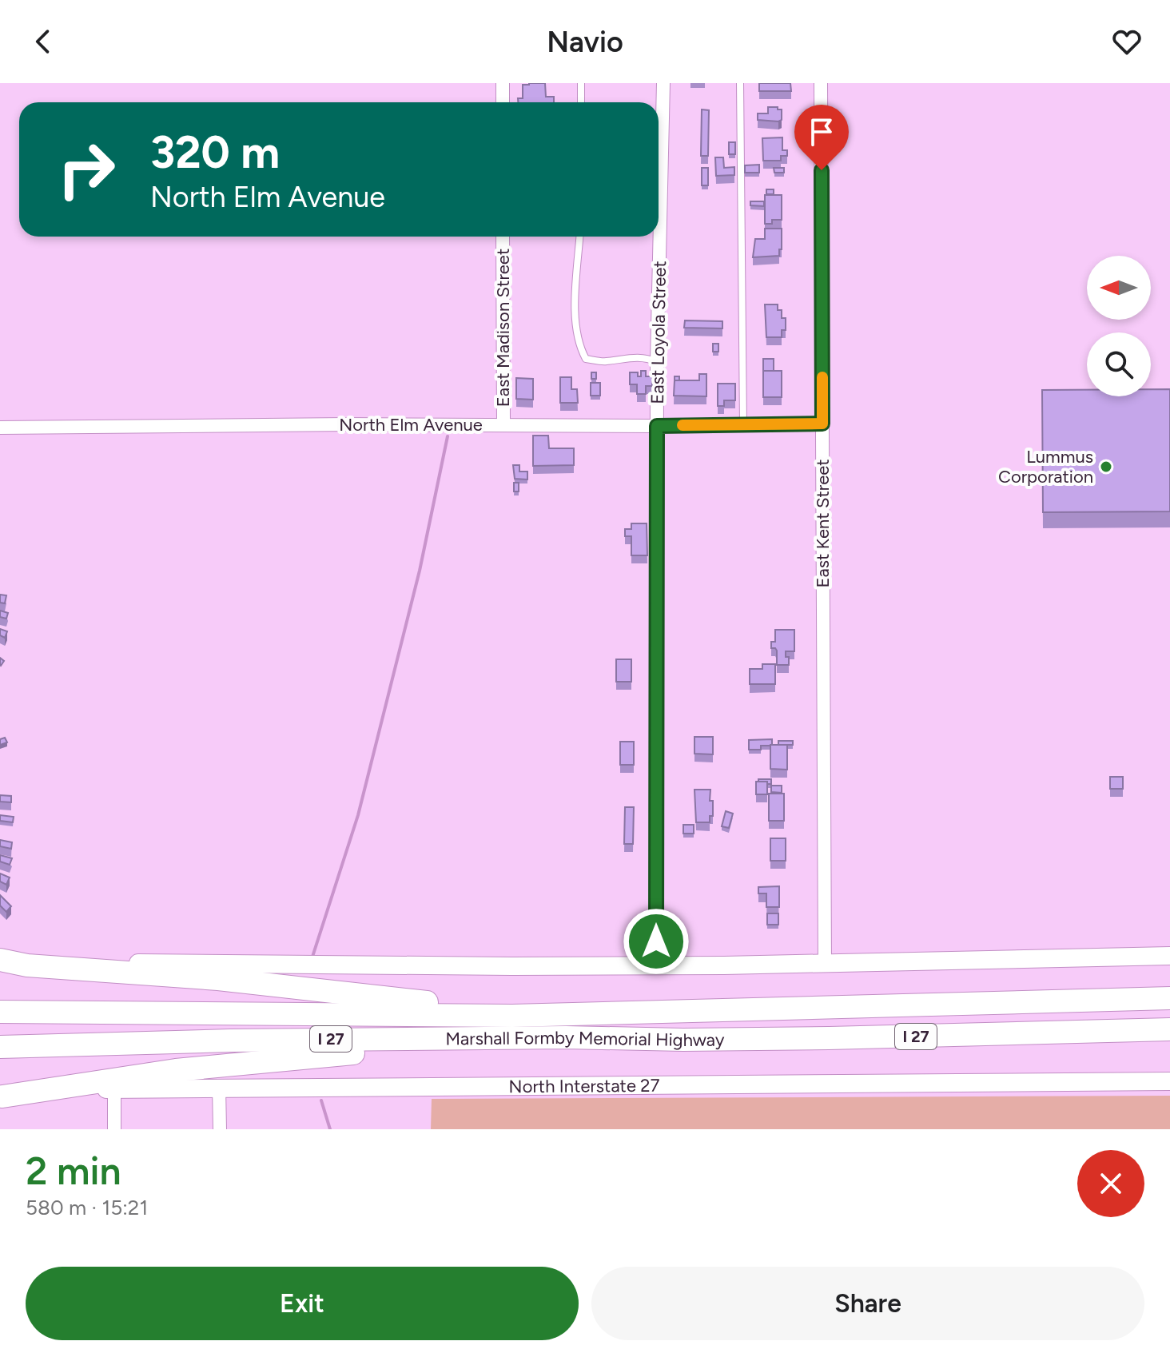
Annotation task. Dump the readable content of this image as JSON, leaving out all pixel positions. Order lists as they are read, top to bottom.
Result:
{
  "streets": {
    "highway": ["I 27", "Marshall Formby Memorial Highway"],
    "main road": ["North Interstate 27"],
    "street": [
      "East Madison Street",
      "East Loyola Street",
      "North Elm Avenue",
      "East Kent Street"
    ]
  },
  "crossings": [
    ["East Madison Street", "North Elm Avenue"],
    ["East Loyola Street", "North Elm Avenue"],
    ["North Elm Avenue", "East Kent Street"]
  ],
  "places": ["Lummus Corporation"],
  "north": "left",
  "page": {
    "header": "Navio",
    "turn": ["320 m", "North Elm Avenue"],
    "heading": ["2 min", "580 m · 15:21"],
    "buttons": ["Exit", "Share"]
  }
}
